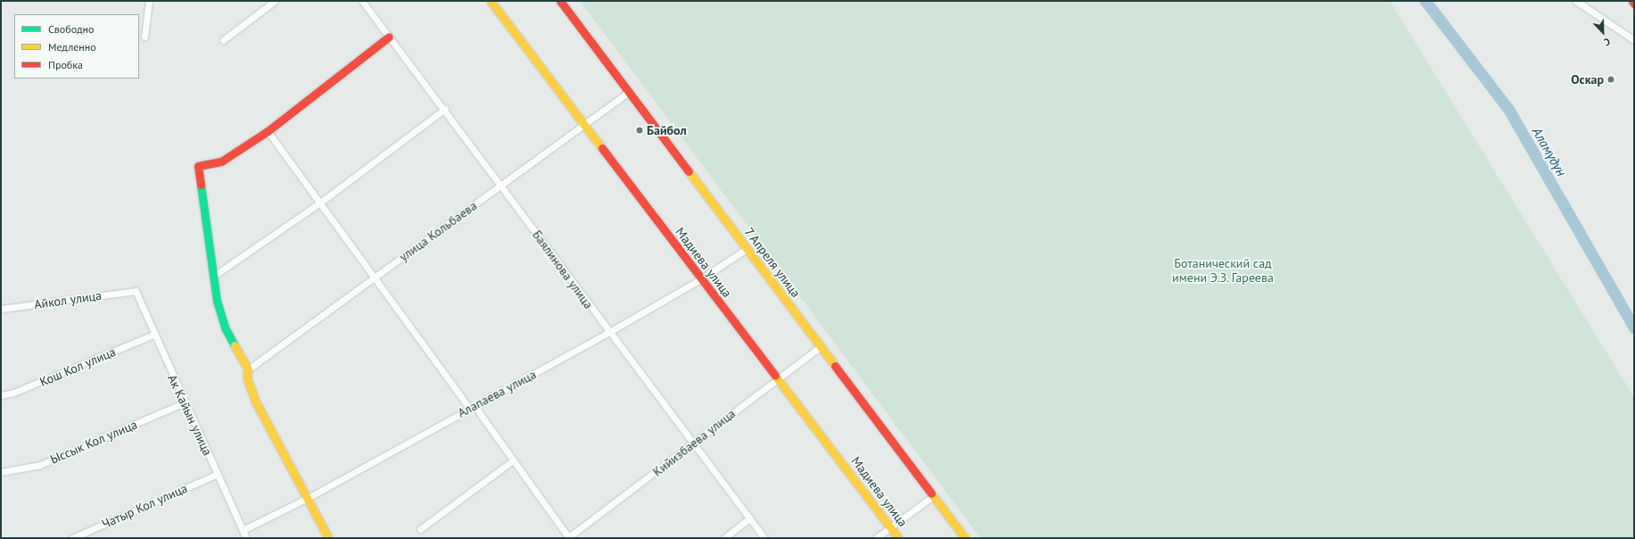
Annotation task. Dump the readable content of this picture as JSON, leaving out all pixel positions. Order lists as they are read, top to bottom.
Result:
{
  "streets": {
    "street": [
      "улица Кольбаева",
      "Мадиева улица",
      "7 Апреля улица",
      "Баялинова улица",
      "Айкол улица",
      "Кош Кол улица",
      "Алапаева улица",
      "Ак Кайын улица",
      "Ыссык Кол улица",
      "Кийизбаева улица",
      "Чатыр Кол улица"
    ]
  },
  "crossings": [
    ["улица Кольбаева", "Мадиева улица"],
    ["улица Кольбаева", "7 Апреля улица"],
    ["улица Кольбаева", "Баялинова улица"],
    ["Мадиева улица", "Алапаева улица"],
    ["Мадиева улица", "Кийизбаева улица"],
    ["7 Апреля улица", "Алапаева улица"],
    ["7 Апреля улица", "Кийизбаева улица"],
    ["Баялинова улица", "Алапаева улица"],
    ["Баялинова улица", "Кийизбаева улица"],
    ["Айкол улица", "Ак Кайын улица"],
    ["Кош Кол улица", "Ак Кайын улица"],
    ["Алапаева улица", "Ак Кайын улица"],
    ["Ак Кайын улица", "Ыссык Кол улица"],
    ["Ак Кайын улица", "Чатыр Кол улица"]
  ],
  "water": ["Аламүдүн"],
  "parks": ["Ботанический сад имени Э.З. Гареева"],
  "places": ["Оскар", "Байбол"],
  "legend": ["Свободно", "Медленно", "Пробка"],
  "north": "bottom right"
}
